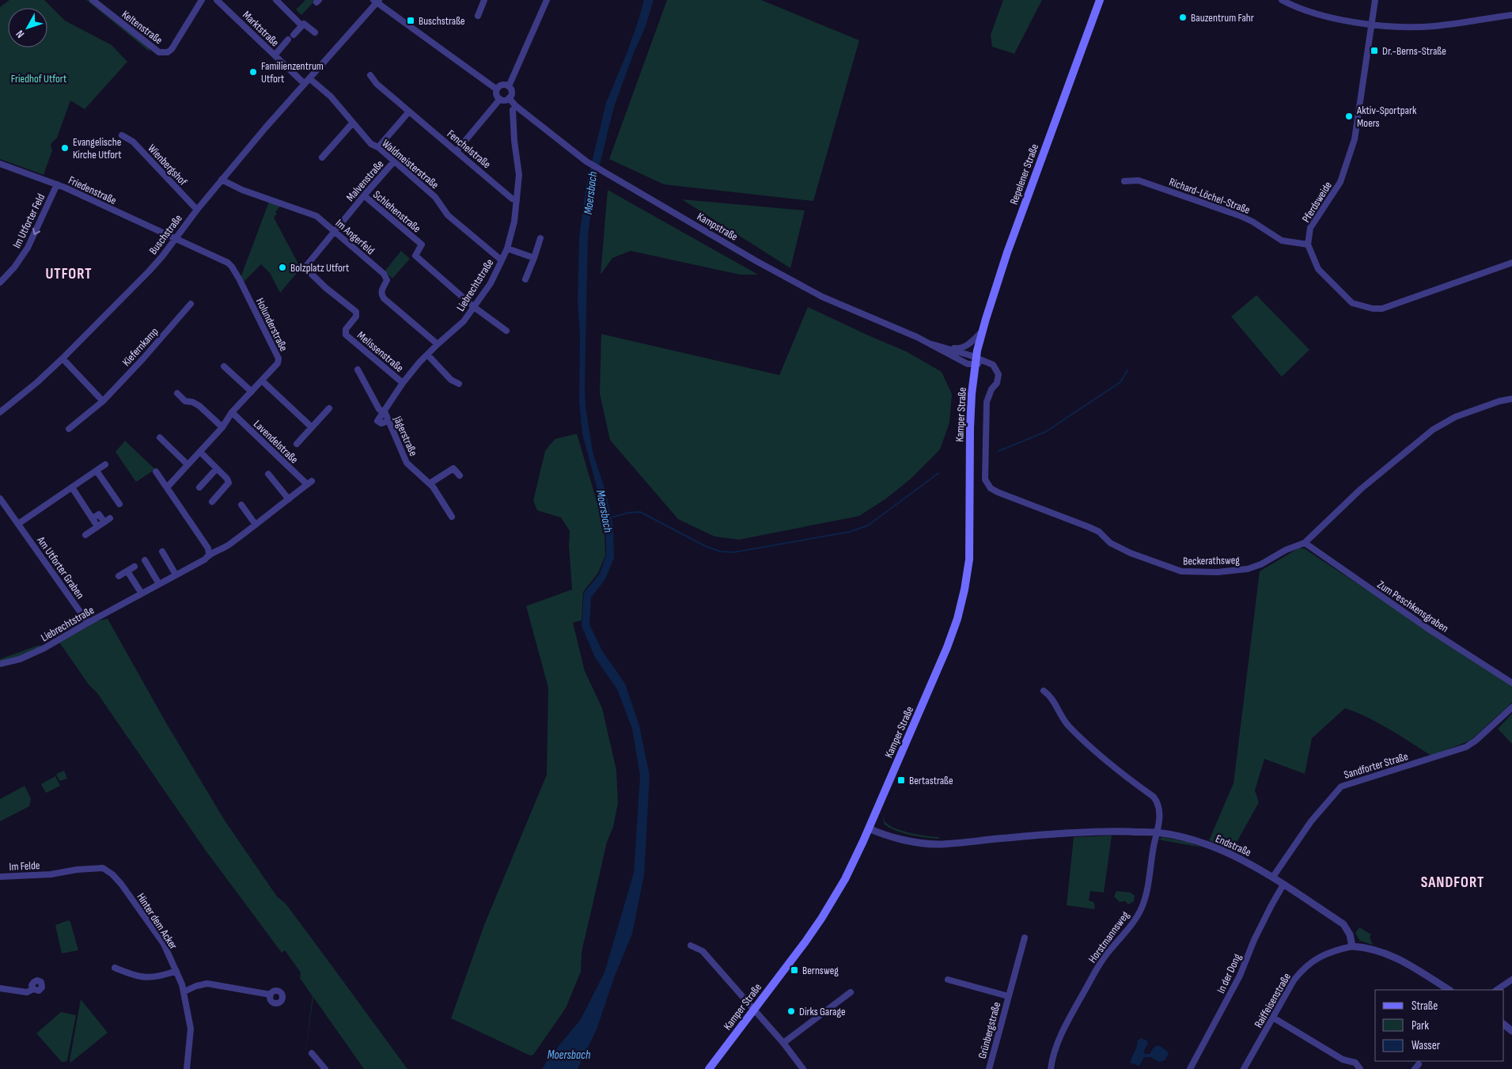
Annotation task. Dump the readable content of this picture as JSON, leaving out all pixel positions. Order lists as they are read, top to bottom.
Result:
{
  "streets": {
    "main road": ["Repelener Straße", "Kamper Straße"],
    "street": [
      "Keltenstraße",
      "Marktstraße",
      "Fenchelstraße",
      "Waldmeisterstraße",
      "Wienbergshof",
      "Malvenstraße",
      "Friedenstraße",
      "Richard-Löchel-Straße",
      "Pferdsweide",
      "Schlehenstraße",
      "Im Utforter Feld",
      "Kampstraße",
      "Buschstraße",
      "Im Angerfeld",
      "Liebrechtstraße",
      "Holunderstraße",
      "Kiefernkamp",
      "Melissenstraße",
      "Jägerstraße",
      "Lavendelstraße",
      "Beckerathsweg",
      "Am Utforter Graben",
      "Zum Peschkensgraben",
      "Sandforter Straße",
      "Endstraße",
      "Im Felde",
      "Hinter dem Acker",
      "Horstmannsweg",
      "In der Dong",
      "Raiffeisenstraße",
      "Grünbergstraße"
    ]
  },
  "crossings": [
    ["Marktstraße", "Buschstraße"],
    ["Fenchelstraße", "Liebrechtstraße"],
    ["Waldmeisterstraße", "Malvenstraße"],
    ["Waldmeisterstraße", "Buschstraße"],
    ["Waldmeisterstraße", "Liebrechtstraße"],
    ["Wienbergshof", "Buschstraße"],
    ["Repelener Straße", "Kampstraße"],
    ["Repelener Straße", "Kamper Straße"],
    ["Repelener Straße", "Beckerathsweg"],
    ["Malvenstraße", "Schlehenstraße"],
    ["Malvenstraße", "Im Angerfeld"],
    ["Malvenstraße", "Melissenstraße"],
    ["Friedenstraße", "Im Utforter Feld"],
    ["Friedenstraße", "Buschstraße"],
    ["Friedenstraße", "Holunderstraße"],
    ["Richard-Löchel-Straße", "Pferdsweide"],
    ["Schlehenstraße", "Liebrechtstraße"],
    ["Kampstraße", "Liebrechtstraße"],
    ["Kampstraße", "Kamper Straße"],
    ["Kampstraße", "Beckerathsweg"],
    ["Buschstraße", "Im Angerfeld"],
    ["Buschstraße", "Holunderstraße"],
    ["Im Angerfeld", "Liebrechtstraße"],
    ["Im Angerfeld", "Melissenstraße"],
    ["Liebrechtstraße", "Melissenstraße"],
    ["Liebrechtstraße", "Jägerstraße"],
    ["Liebrechtstraße", "Lavendelstraße"],
    ["Liebrechtstraße", "Am Utforter Graben"],
    ["Holunderstraße", "Lavendelstraße"],
    ["Kamper Straße", "Beckerathsweg"],
    ["Beckerathsweg", "Zum Peschkensgraben"],
    ["Sandforter Straße", "Endstraße"],
    ["Endstraße", "Horstmannsweg"],
    ["Endstraße", "In der Dong"],
    ["Endstraße", "Raiffeisenstraße"],
    ["Im Felde", "Hinter dem Acker"]
  ],
  "one_way": ["Im Utforter Feld"],
  "districts": ["UTFORT", "SANDFORT"],
  "water": ["Moersbach"],
  "parks": ["Friedhof Utfort"],
  "places": {
    "other": [
      "Bauzentrum Fahr",
      "Familienzentrum Utfort",
      "Aktiv-Sportpark Moers",
      "Evangelische Kirche Utfort",
      "Bolzplatz Utfort",
      "Dirks Garage"
    ],
    "transit": [
      "Buschstraße",
      "Dr.-Berns-Straße",
      "Bertastraße",
      "Bernsweg"
    ]
  },
  "legend": ["Straße", "Park", "Wasser"],
  "north": "bottom left"
}
